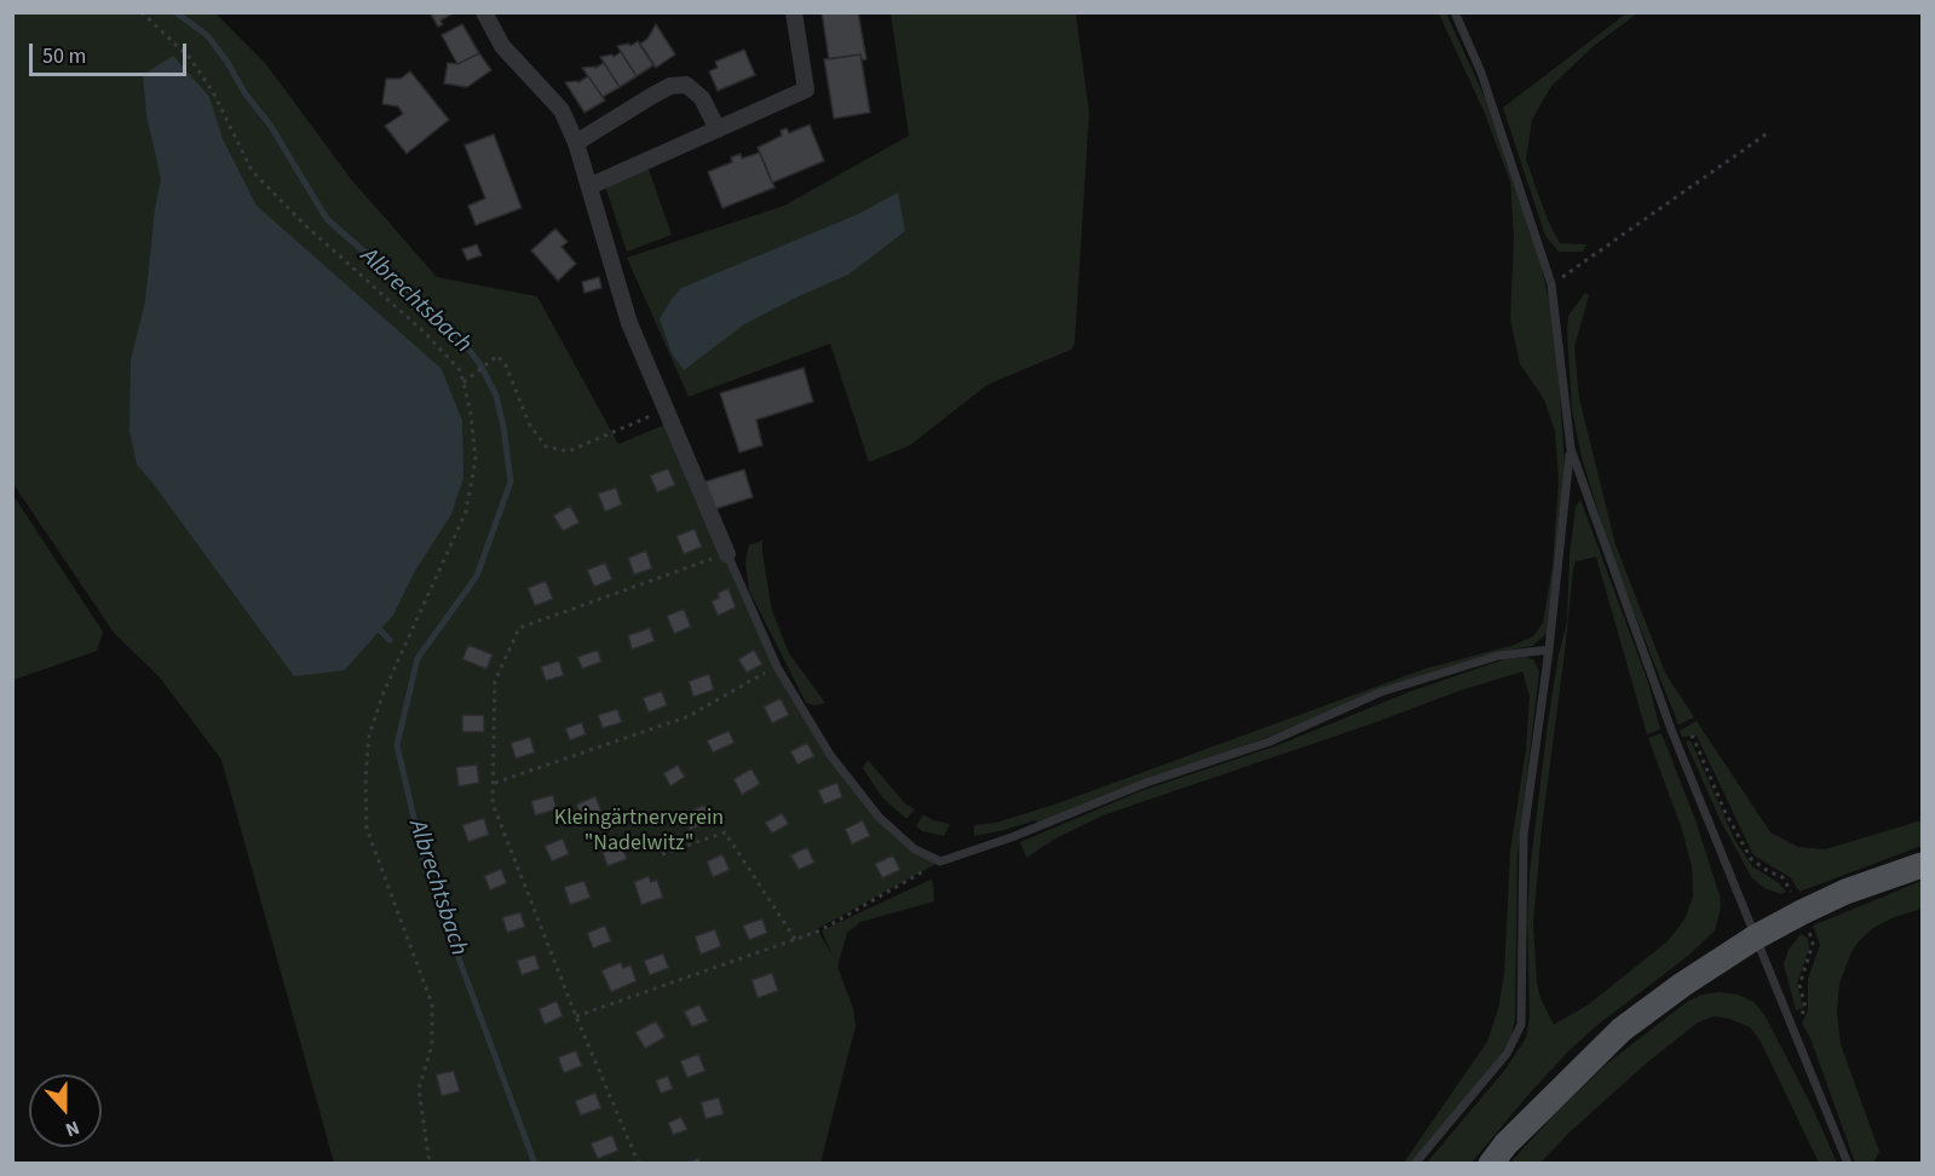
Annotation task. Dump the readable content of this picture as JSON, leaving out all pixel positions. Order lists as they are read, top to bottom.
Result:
{
  "water": ["Albrechtsbach"],
  "parks": ["Kleingärtnerverein \"Nadelwitz\""],
  "scale_bar": "50 m",
  "north": "bottom"
}
